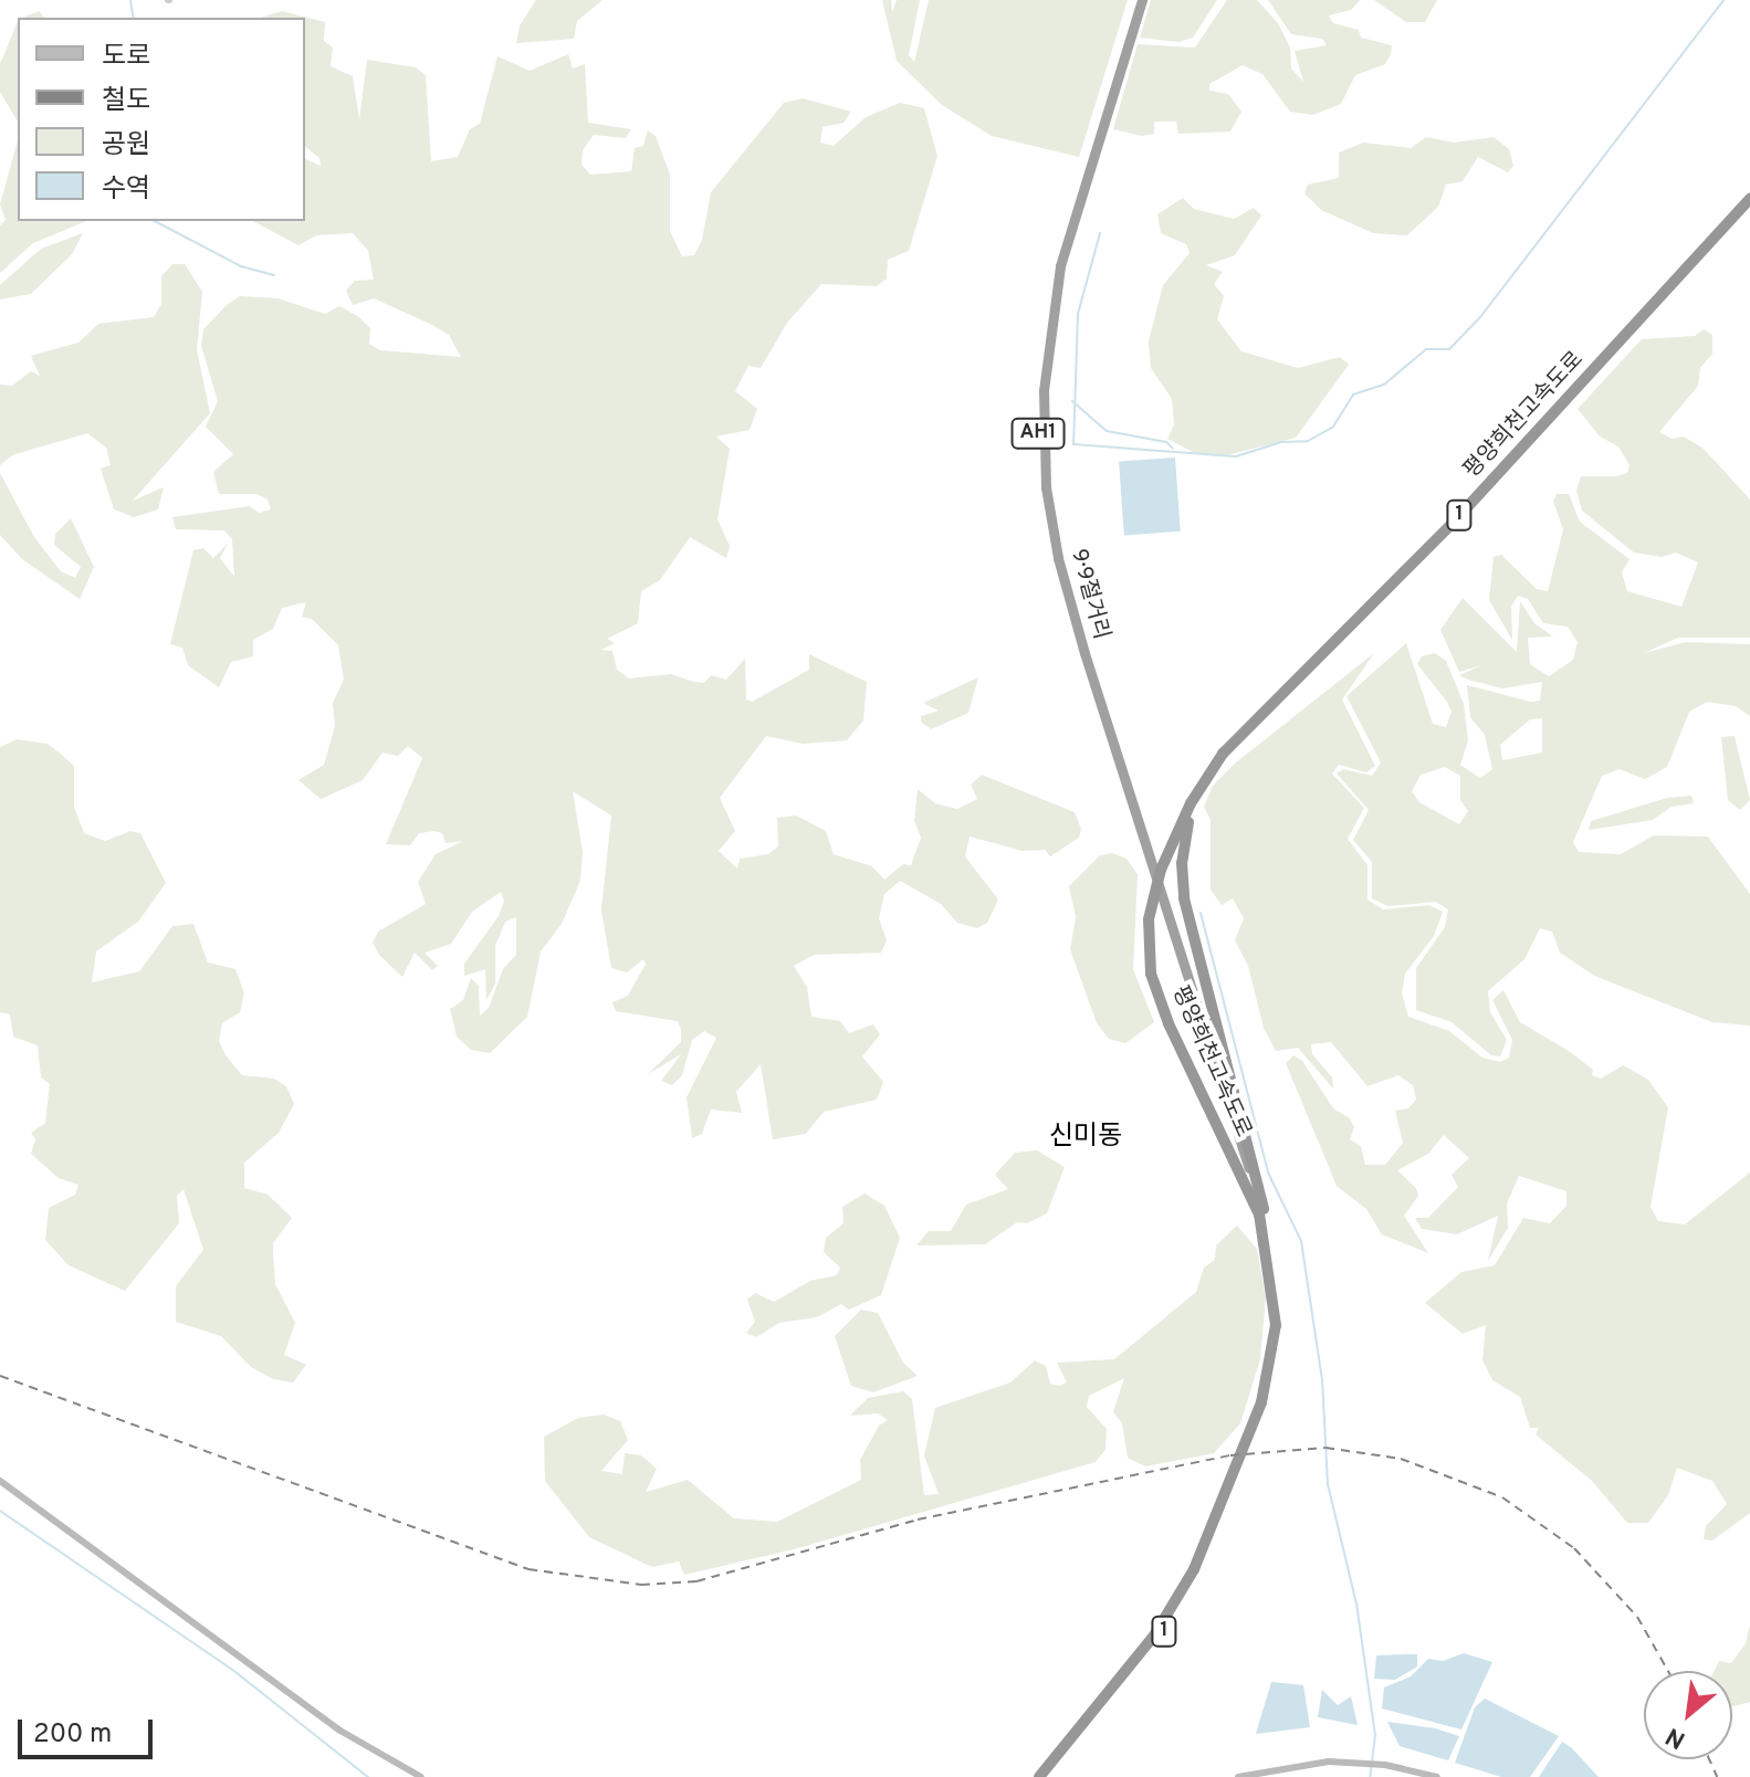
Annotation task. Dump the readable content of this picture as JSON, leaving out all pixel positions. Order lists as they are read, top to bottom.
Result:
{
  "streets": {
    "highway": [
      "평양희천고속도로",
      "AH1",
      "1",
      "9·9절거리"
    ]
  },
  "crossings": [
    ["평양희천고속도로", "9·9절거리"]
  ],
  "districts": ["신미동"],
  "legend": [
    "도로",
    "철도",
    "공원",
    "수역"
  ],
  "scale_bar": "200 m",
  "north": "bottom left"
}
